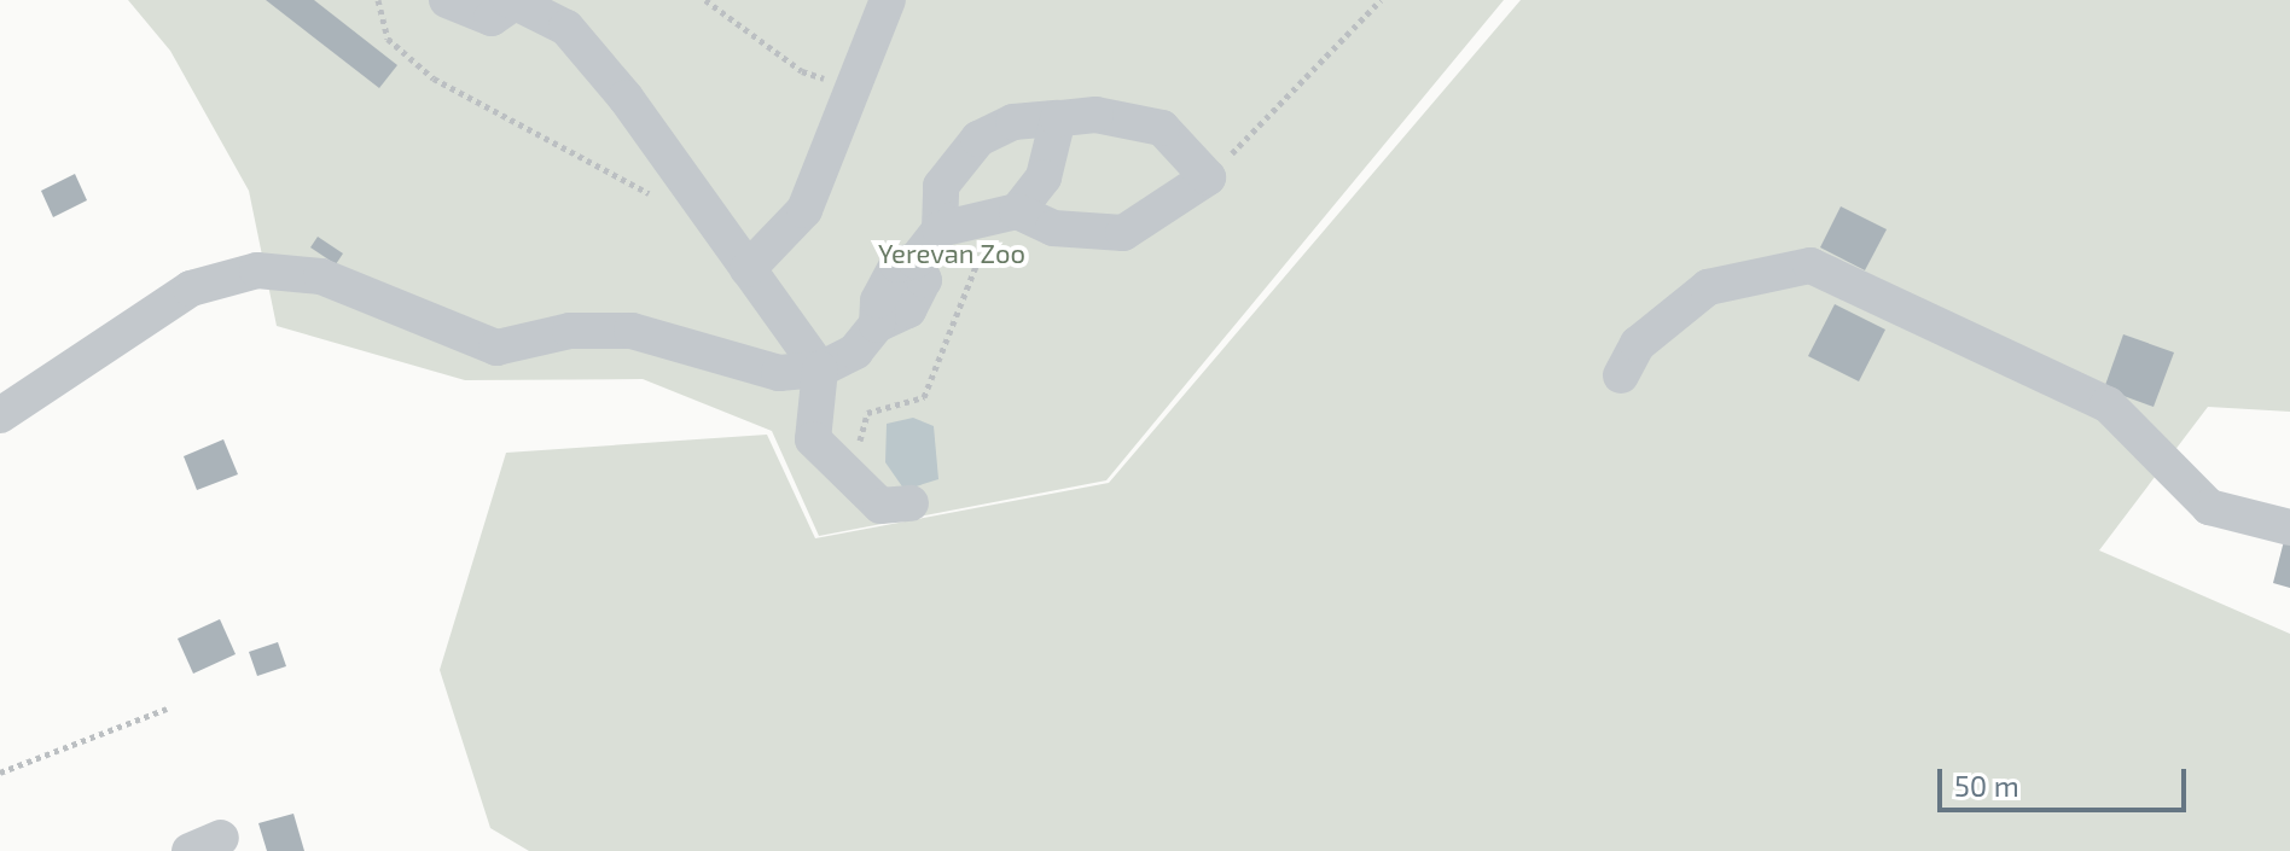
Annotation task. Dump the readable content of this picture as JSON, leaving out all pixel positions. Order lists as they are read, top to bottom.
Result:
{
  "parks": ["Yerevan Zoo"],
  "scale_bar": "50 m"
}
